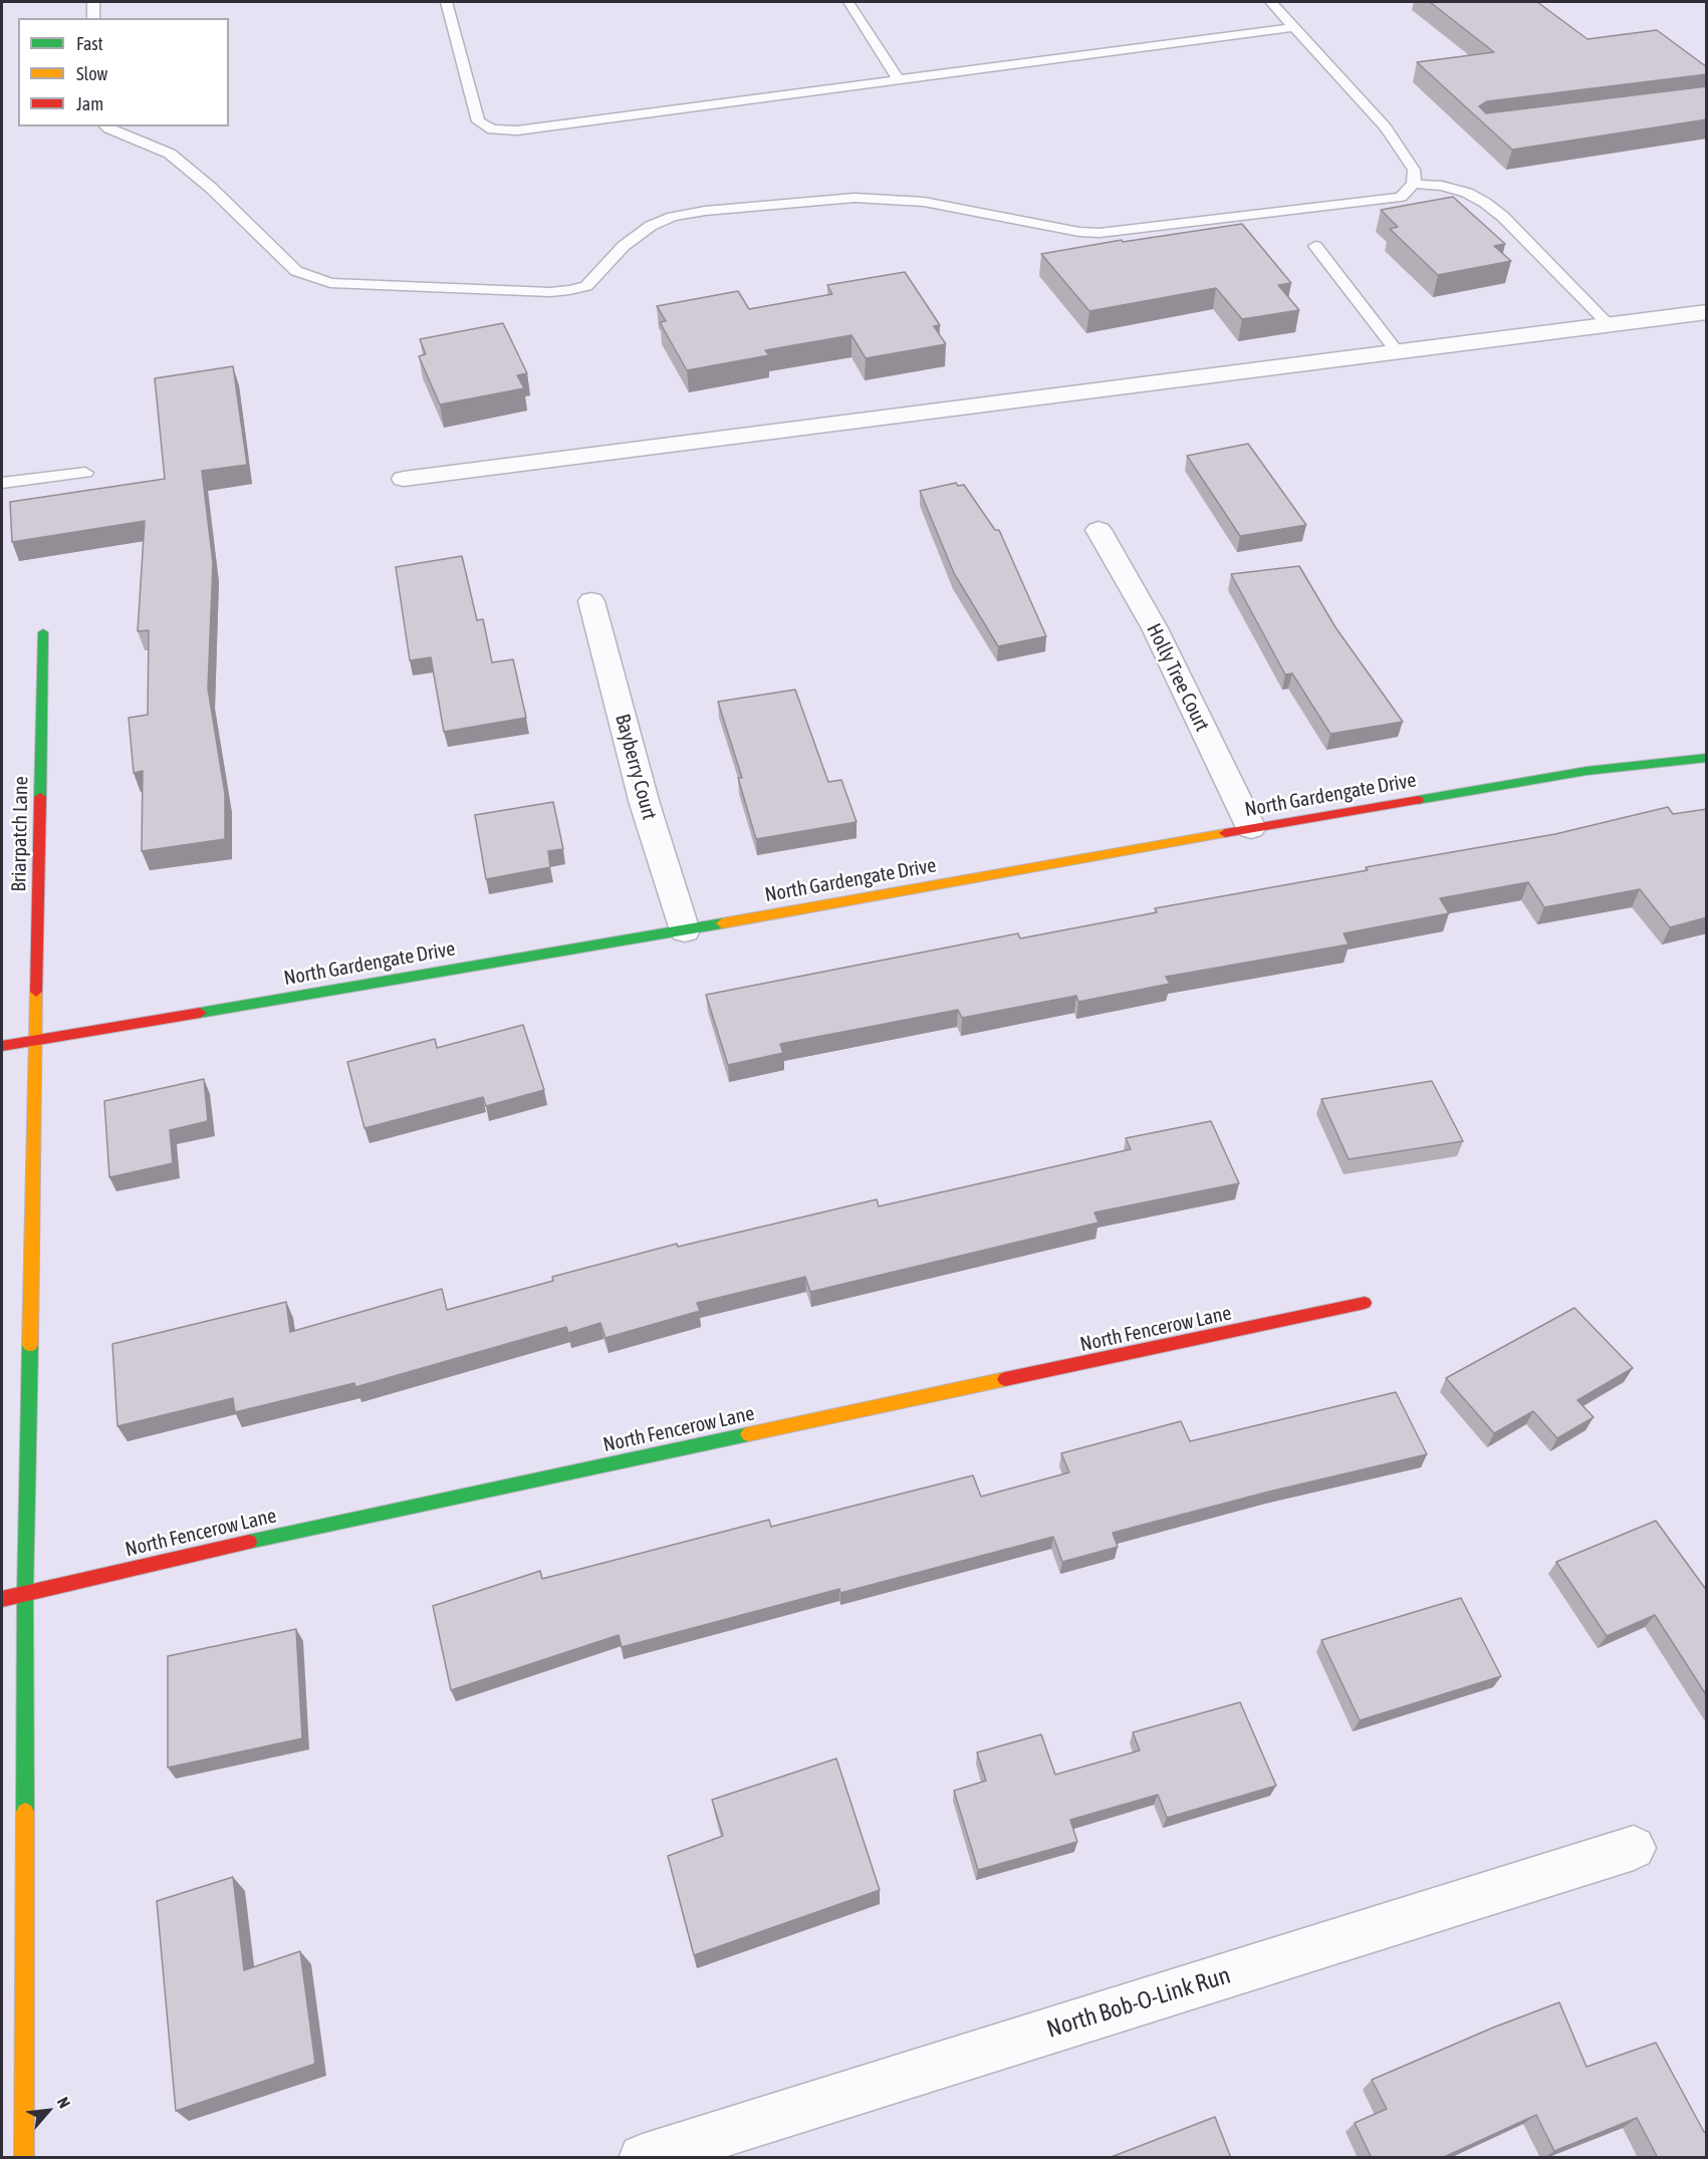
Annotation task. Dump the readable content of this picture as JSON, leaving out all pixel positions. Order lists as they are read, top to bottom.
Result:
{
  "streets": {
    "street": [
      "Holly Tree Court",
      "Bayberry Court",
      "North Gardengate Drive",
      "Briarpatch Lane",
      "North Fencerow Lane",
      "North Bob-O-Link Run"
    ]
  },
  "crossings": [
    ["Holly Tree Court", "North Gardengate Drive"],
    ["Bayberry Court", "North Gardengate Drive"],
    ["North Gardengate Drive", "Briarpatch Lane"],
    ["Briarpatch Lane", "North Fencerow Lane"]
  ],
  "legend": ["Fast", "Slow", "Jam"],
  "north": "top right"
}
